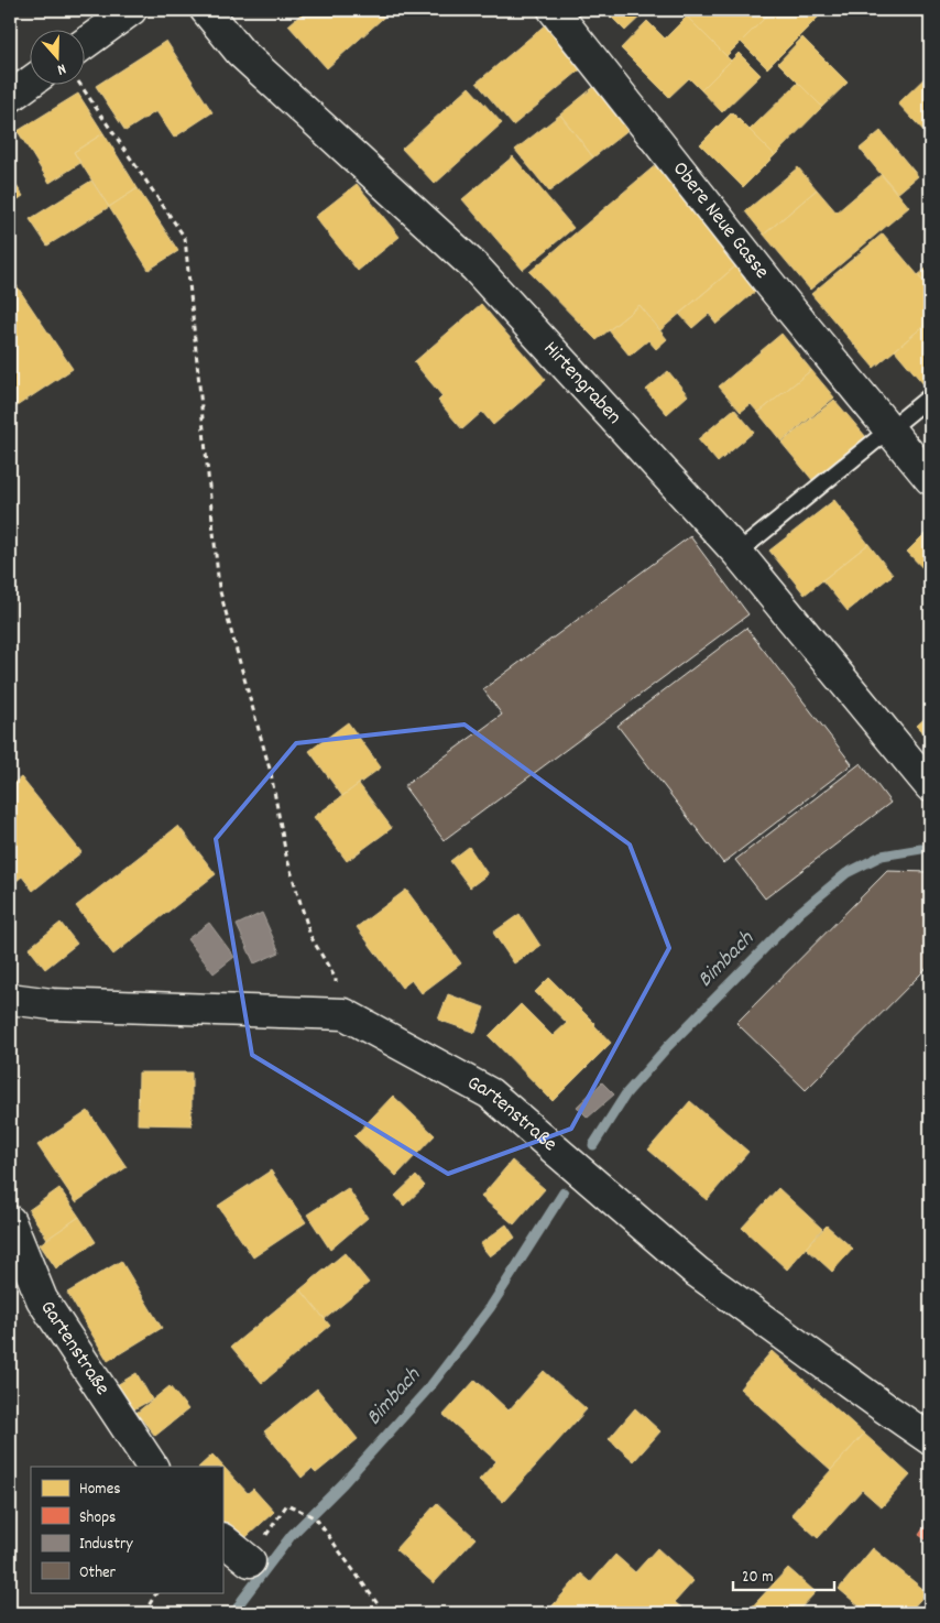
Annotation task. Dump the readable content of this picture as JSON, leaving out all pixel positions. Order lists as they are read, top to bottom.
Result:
{
  "streets": {
    "street": ["Obere Neue Gasse", "Hirtengraben", "Gartenstraße"]
  },
  "water": ["Bimbach"],
  "legend": [
    "Homes",
    "Shops",
    "Industry",
    "Other"
  ],
  "scale_bar": "20 m",
  "north": "bottom"
}
